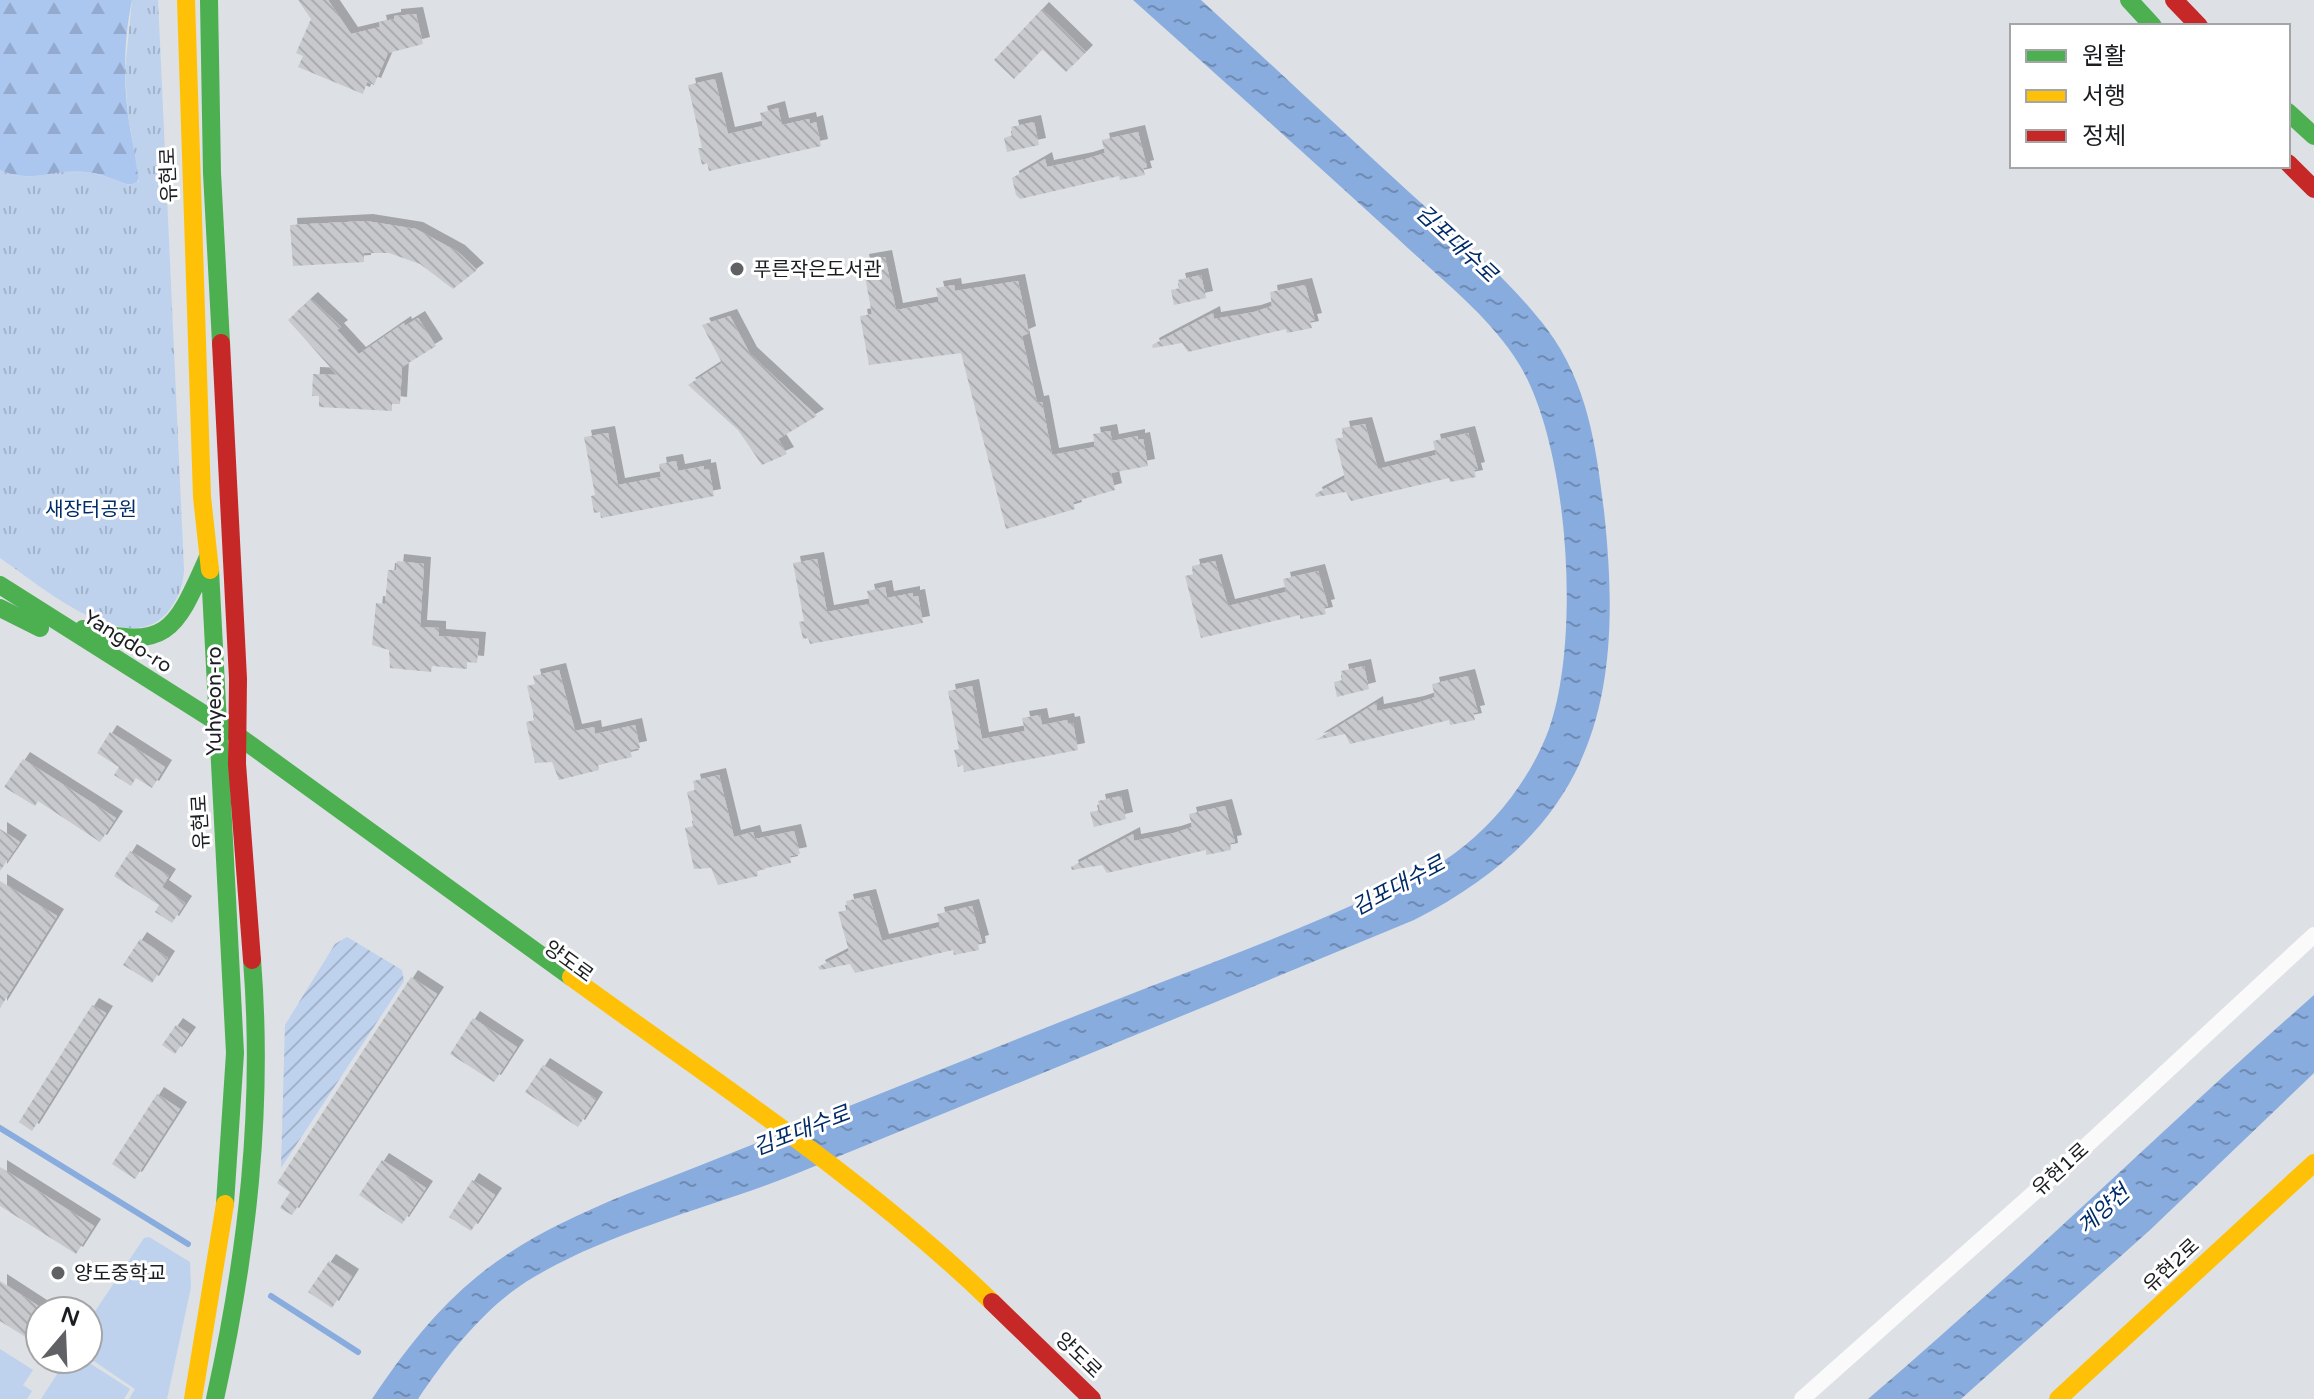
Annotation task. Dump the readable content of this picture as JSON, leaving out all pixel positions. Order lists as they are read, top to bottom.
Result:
{
  "streets": {
    "street": [
      "유현로",
      "Yangdo-ro",
      "Yuhyeon-ro",
      "양도로",
      "유현1로",
      "유현2로"
    ]
  },
  "crossings": [
    ["유현로", "Yangdo-ro"],
    ["유현로", "양도로"],
    ["Yangdo-ro", "Yuhyeon-ro"],
    ["Yangdo-ro", "양도로"],
    ["Yuhyeon-ro", "양도로"]
  ],
  "water": ["김포대수로", "계양천"],
  "parks": ["새장터공원"],
  "places": ["푸른작은도서관", "양도중학교"],
  "legend": ["원활", "서행", "정체"],
  "north": "top"
}
